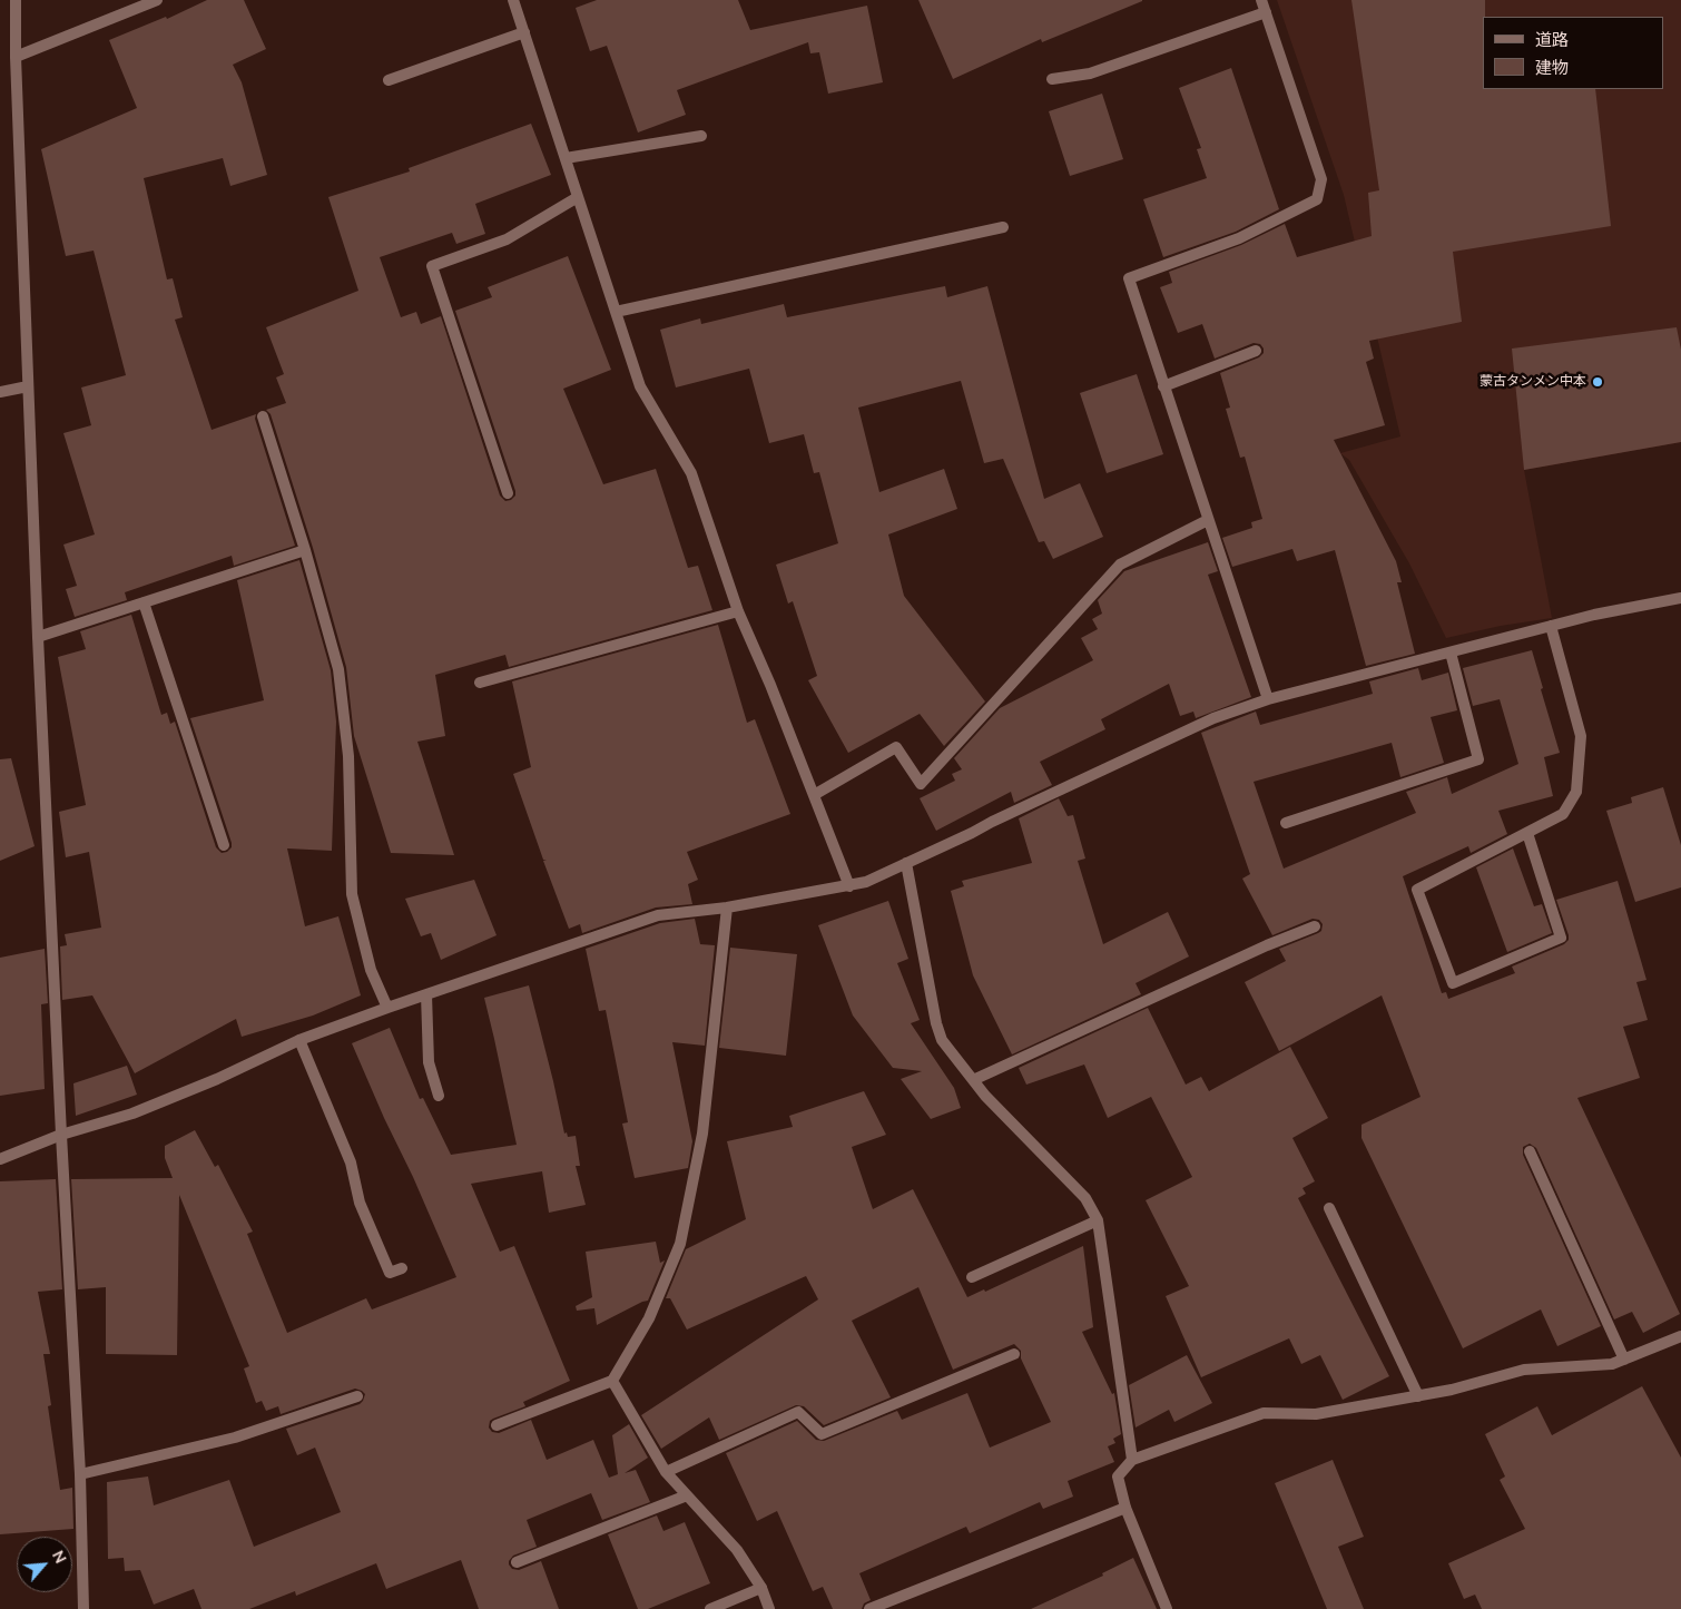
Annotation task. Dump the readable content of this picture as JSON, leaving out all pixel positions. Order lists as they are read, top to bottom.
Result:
{
  "places": ["蒙古タンメン中本"],
  "legend": ["道路", "建物"],
  "north": "top right"
}
